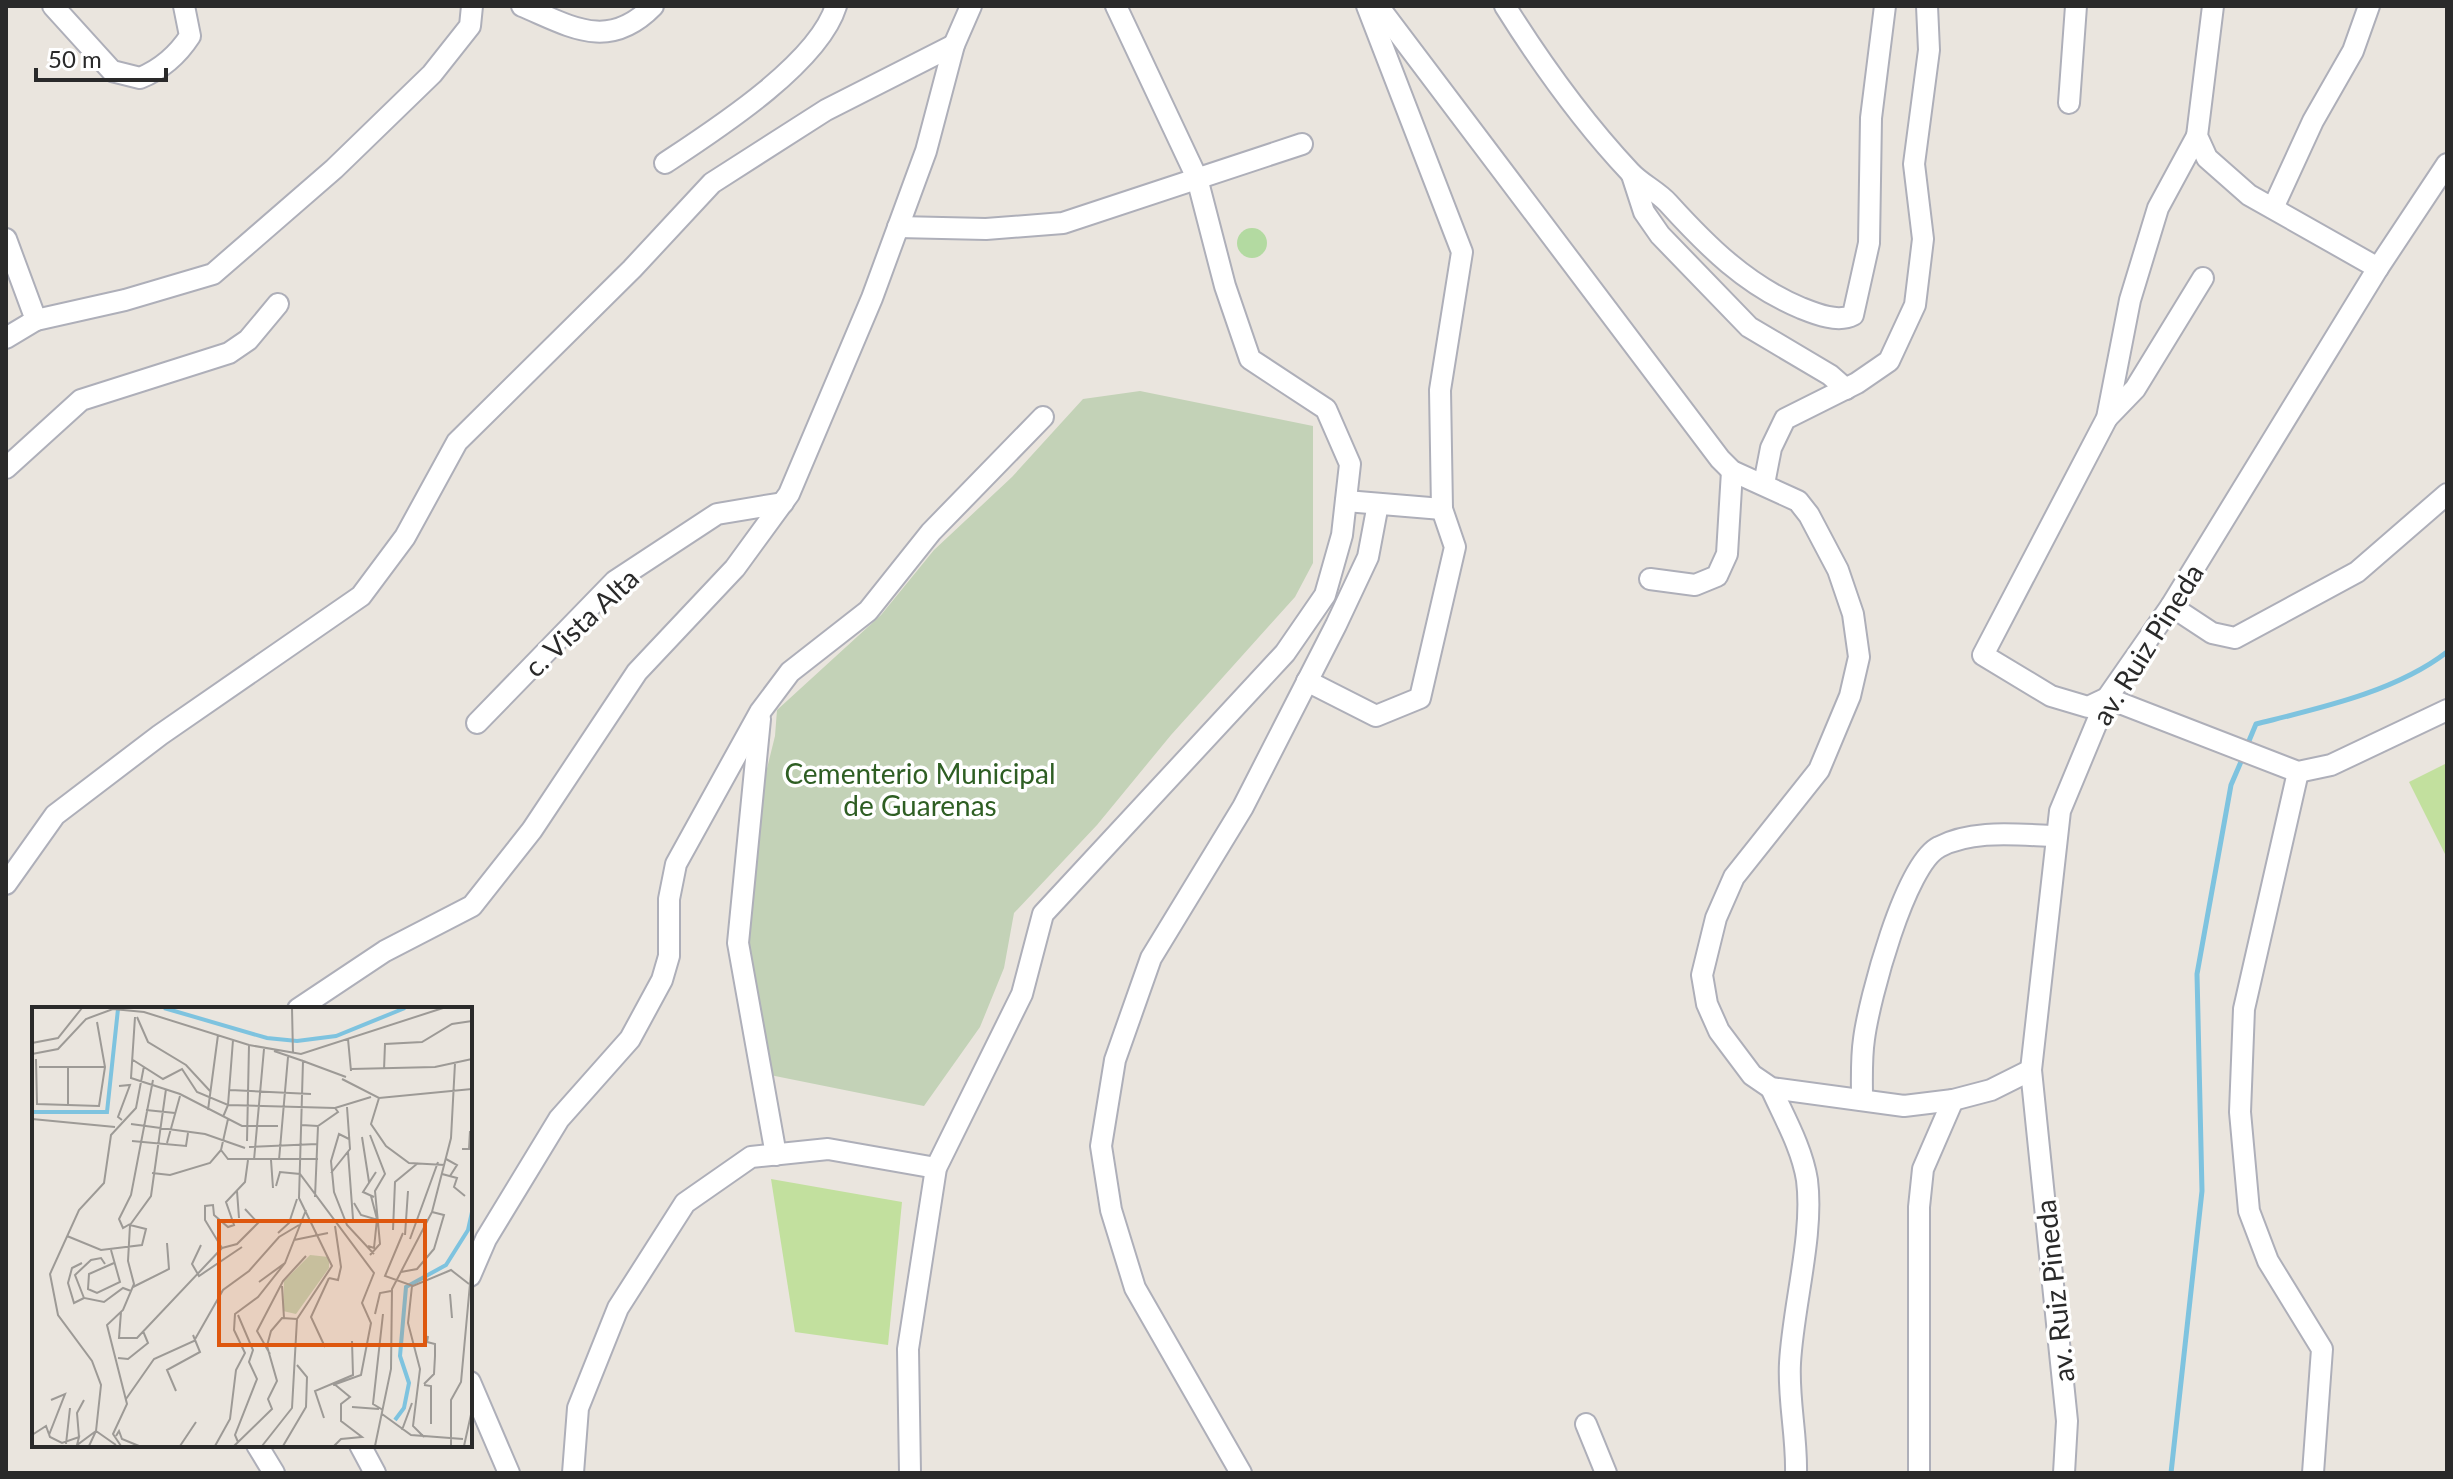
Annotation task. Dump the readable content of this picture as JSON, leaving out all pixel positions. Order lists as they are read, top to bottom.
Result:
{
  "streets": {
    "street": ["c. Vista Alta", "av. Ruiz Pineda"]
  },
  "parks": ["Cementerio Municipal de Guarenas"],
  "scale_bar": "50 m"
}
